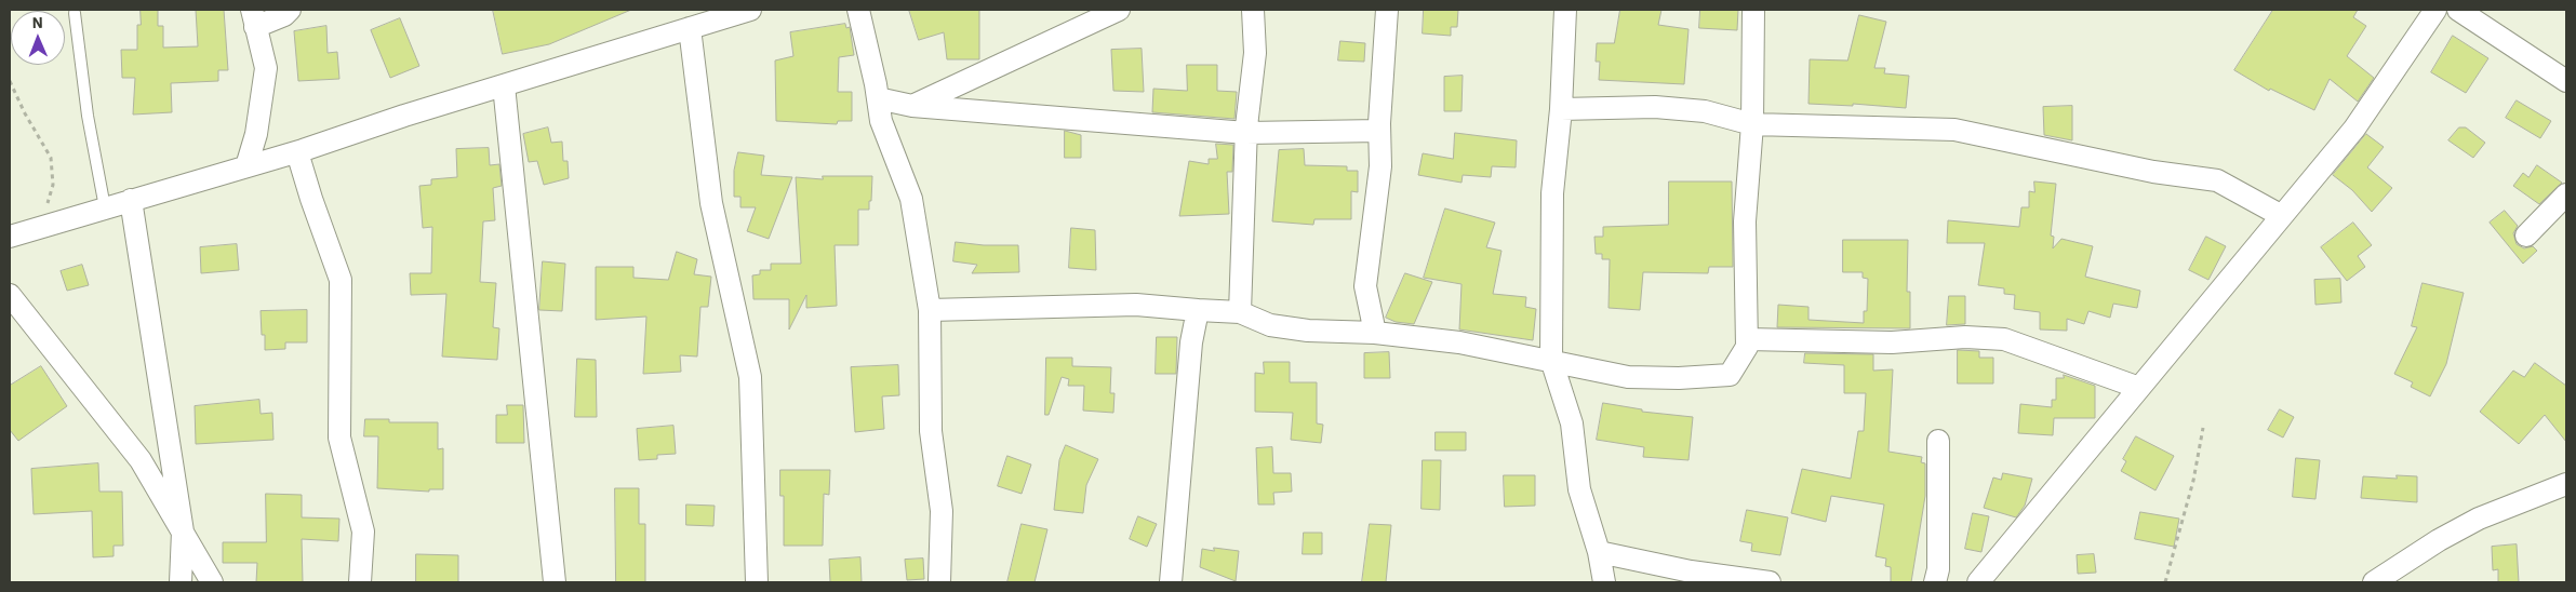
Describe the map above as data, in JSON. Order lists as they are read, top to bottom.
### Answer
{
  "north": "top"
}
